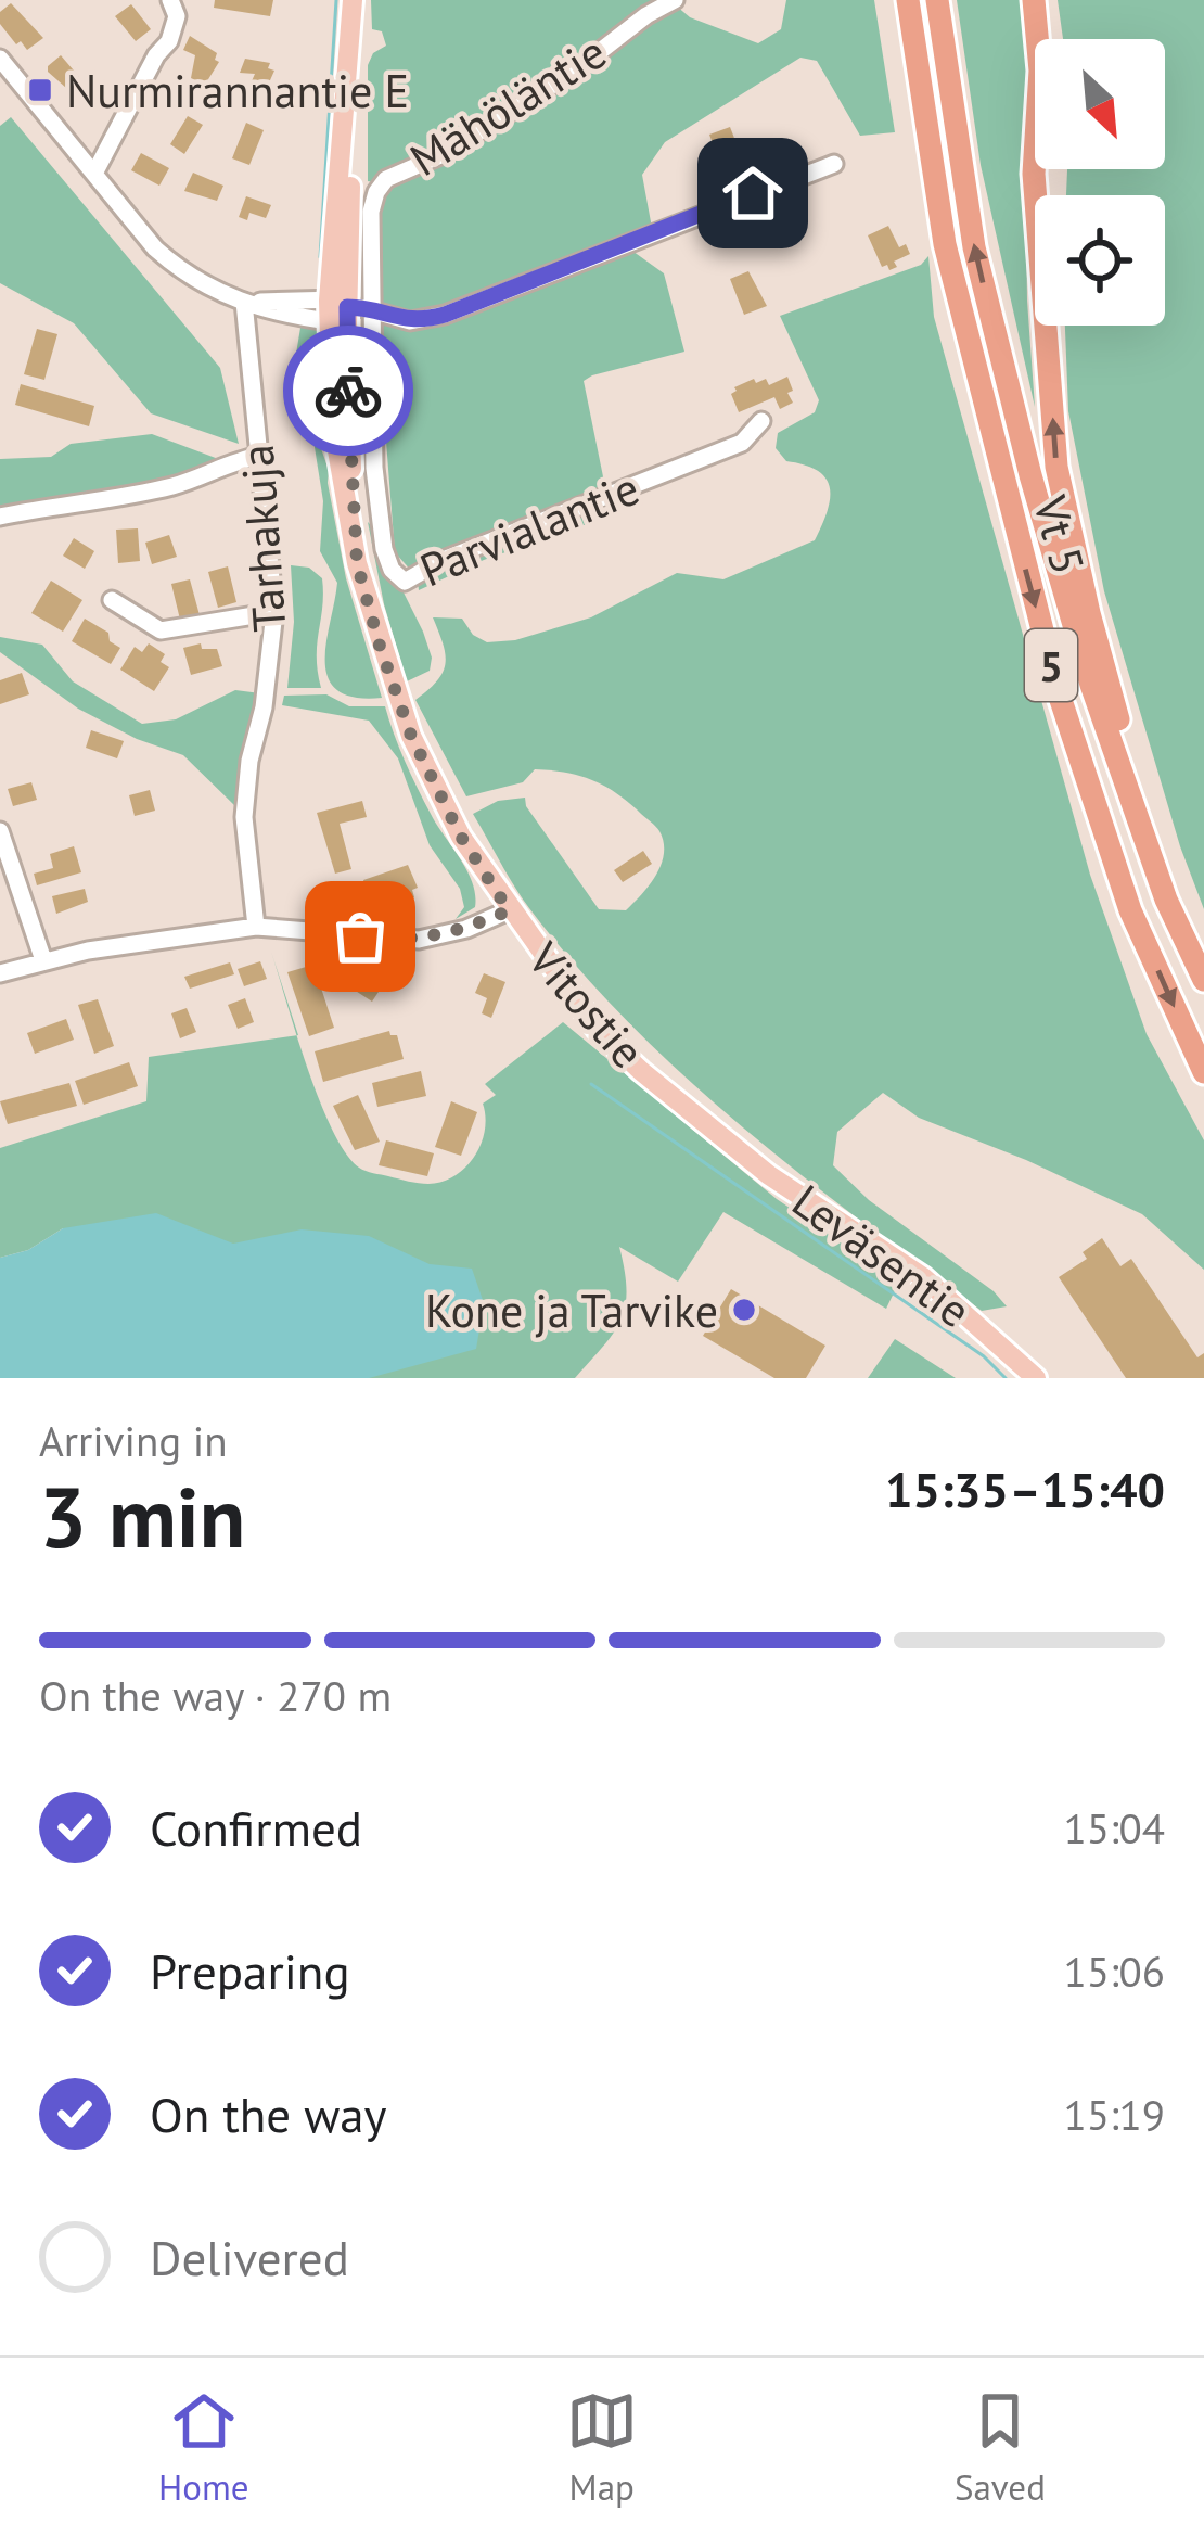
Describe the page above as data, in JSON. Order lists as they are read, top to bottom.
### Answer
{
  "streets": {
    "highway": ["Vt 5", "5"],
    "main road": ["Vitostie", "Leväsentie"],
    "street": ["Mähöläntie", "Parvialantie", "Tarhakuja"]
  },
  "crossings": [
    ["Mähöläntie", "Parvialantie"],
    ["Mähöläntie", "Vitostie"],
    ["Parvialantie", "Vitostie"],
    ["Vitostie", "Leväsentie"]
  ],
  "places": {
    "transit": ["Nurmirannantie E"],
    "other": ["Kone ja Tarvike"]
  },
  "north": "bottom right",
  "page": {
    "heading": ["3 min", "Arriving in", "15:35–15:40"],
    "bar": "On the way · 270 m",
    "list": [
      ["Confirmed", "15:04"],
      ["Preparing", "15:06"],
      ["On the way", "15:19"],
      "Delivered"
    ],
    "tabs": ["Home", "Map", "Saved"]
  }
}
